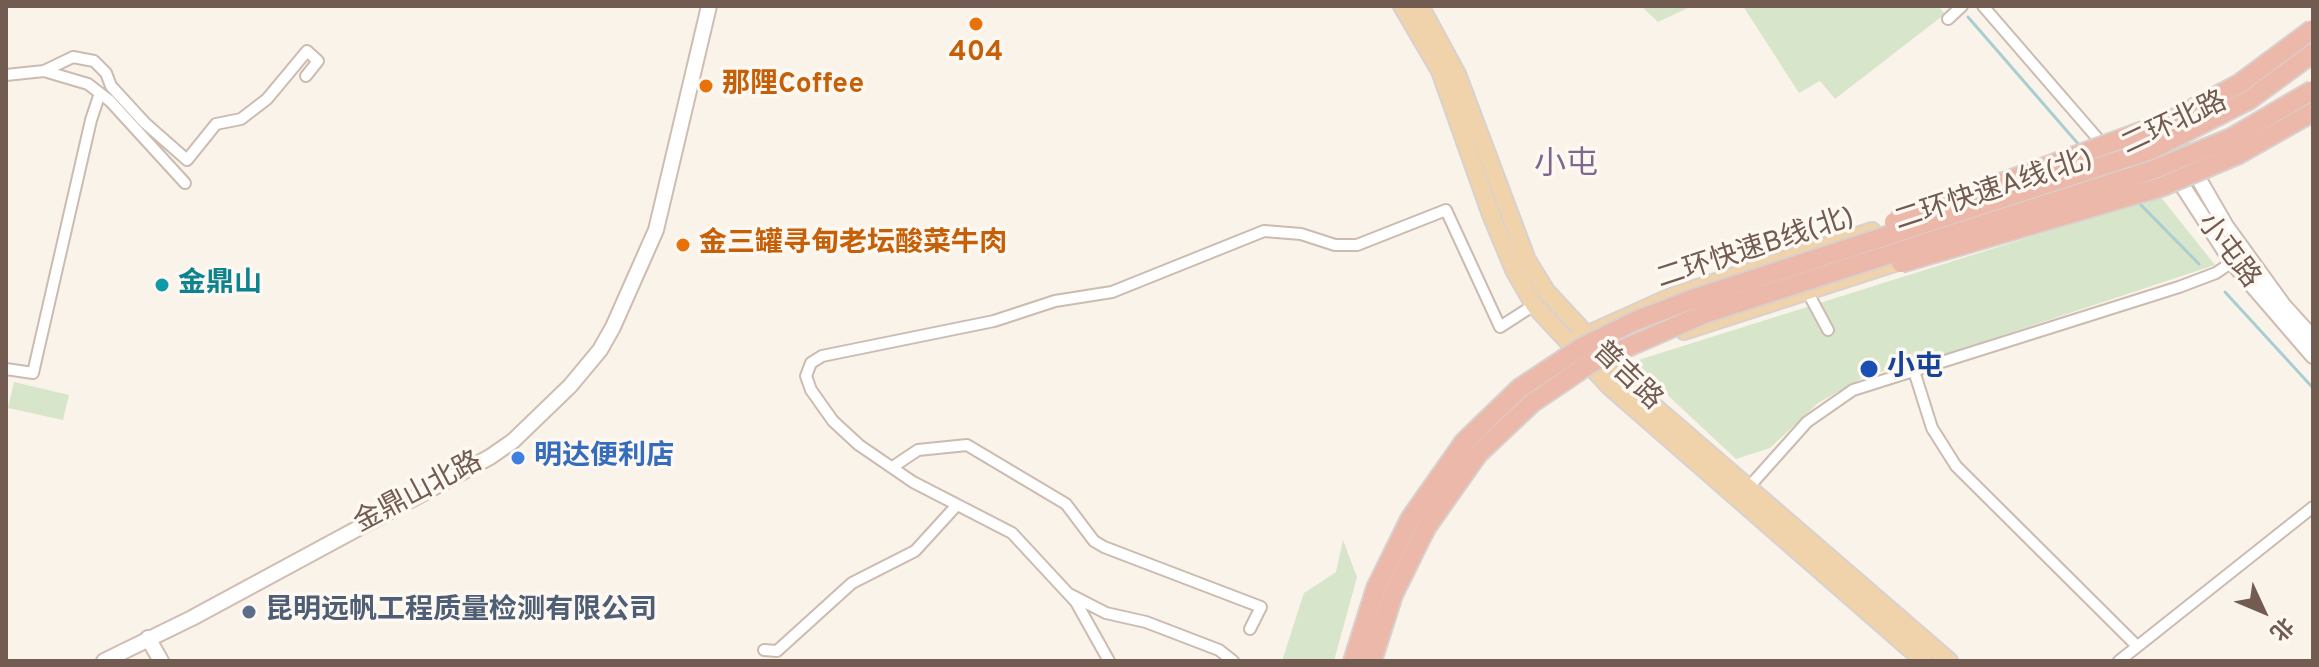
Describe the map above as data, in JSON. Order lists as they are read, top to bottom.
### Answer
{
  "streets": {
    "highway": ["二环快速A线(北)", "二环快速B线(北)"],
    "main road": ["二环北路", "普吉路"],
    "street": ["小屯路", "金鼎山北路"]
  },
  "crossings": [
    ["二环北路", "二环快速A线(北)"],
    ["二环北路", "小屯路"],
    ["二环北路", "普吉路"],
    ["二环快速A线(北)", "二环快速B线(北)"]
  ],
  "districts": ["小屯"],
  "places": [
    "404",
    "那䧉Coffee",
    "金三罐寻甸老坛酸菜牛肉",
    "金鼎山",
    "小屯",
    "明达便利店",
    "昆明远帆工程质量检测有限公司"
  ],
  "north": "bottom right"
}
